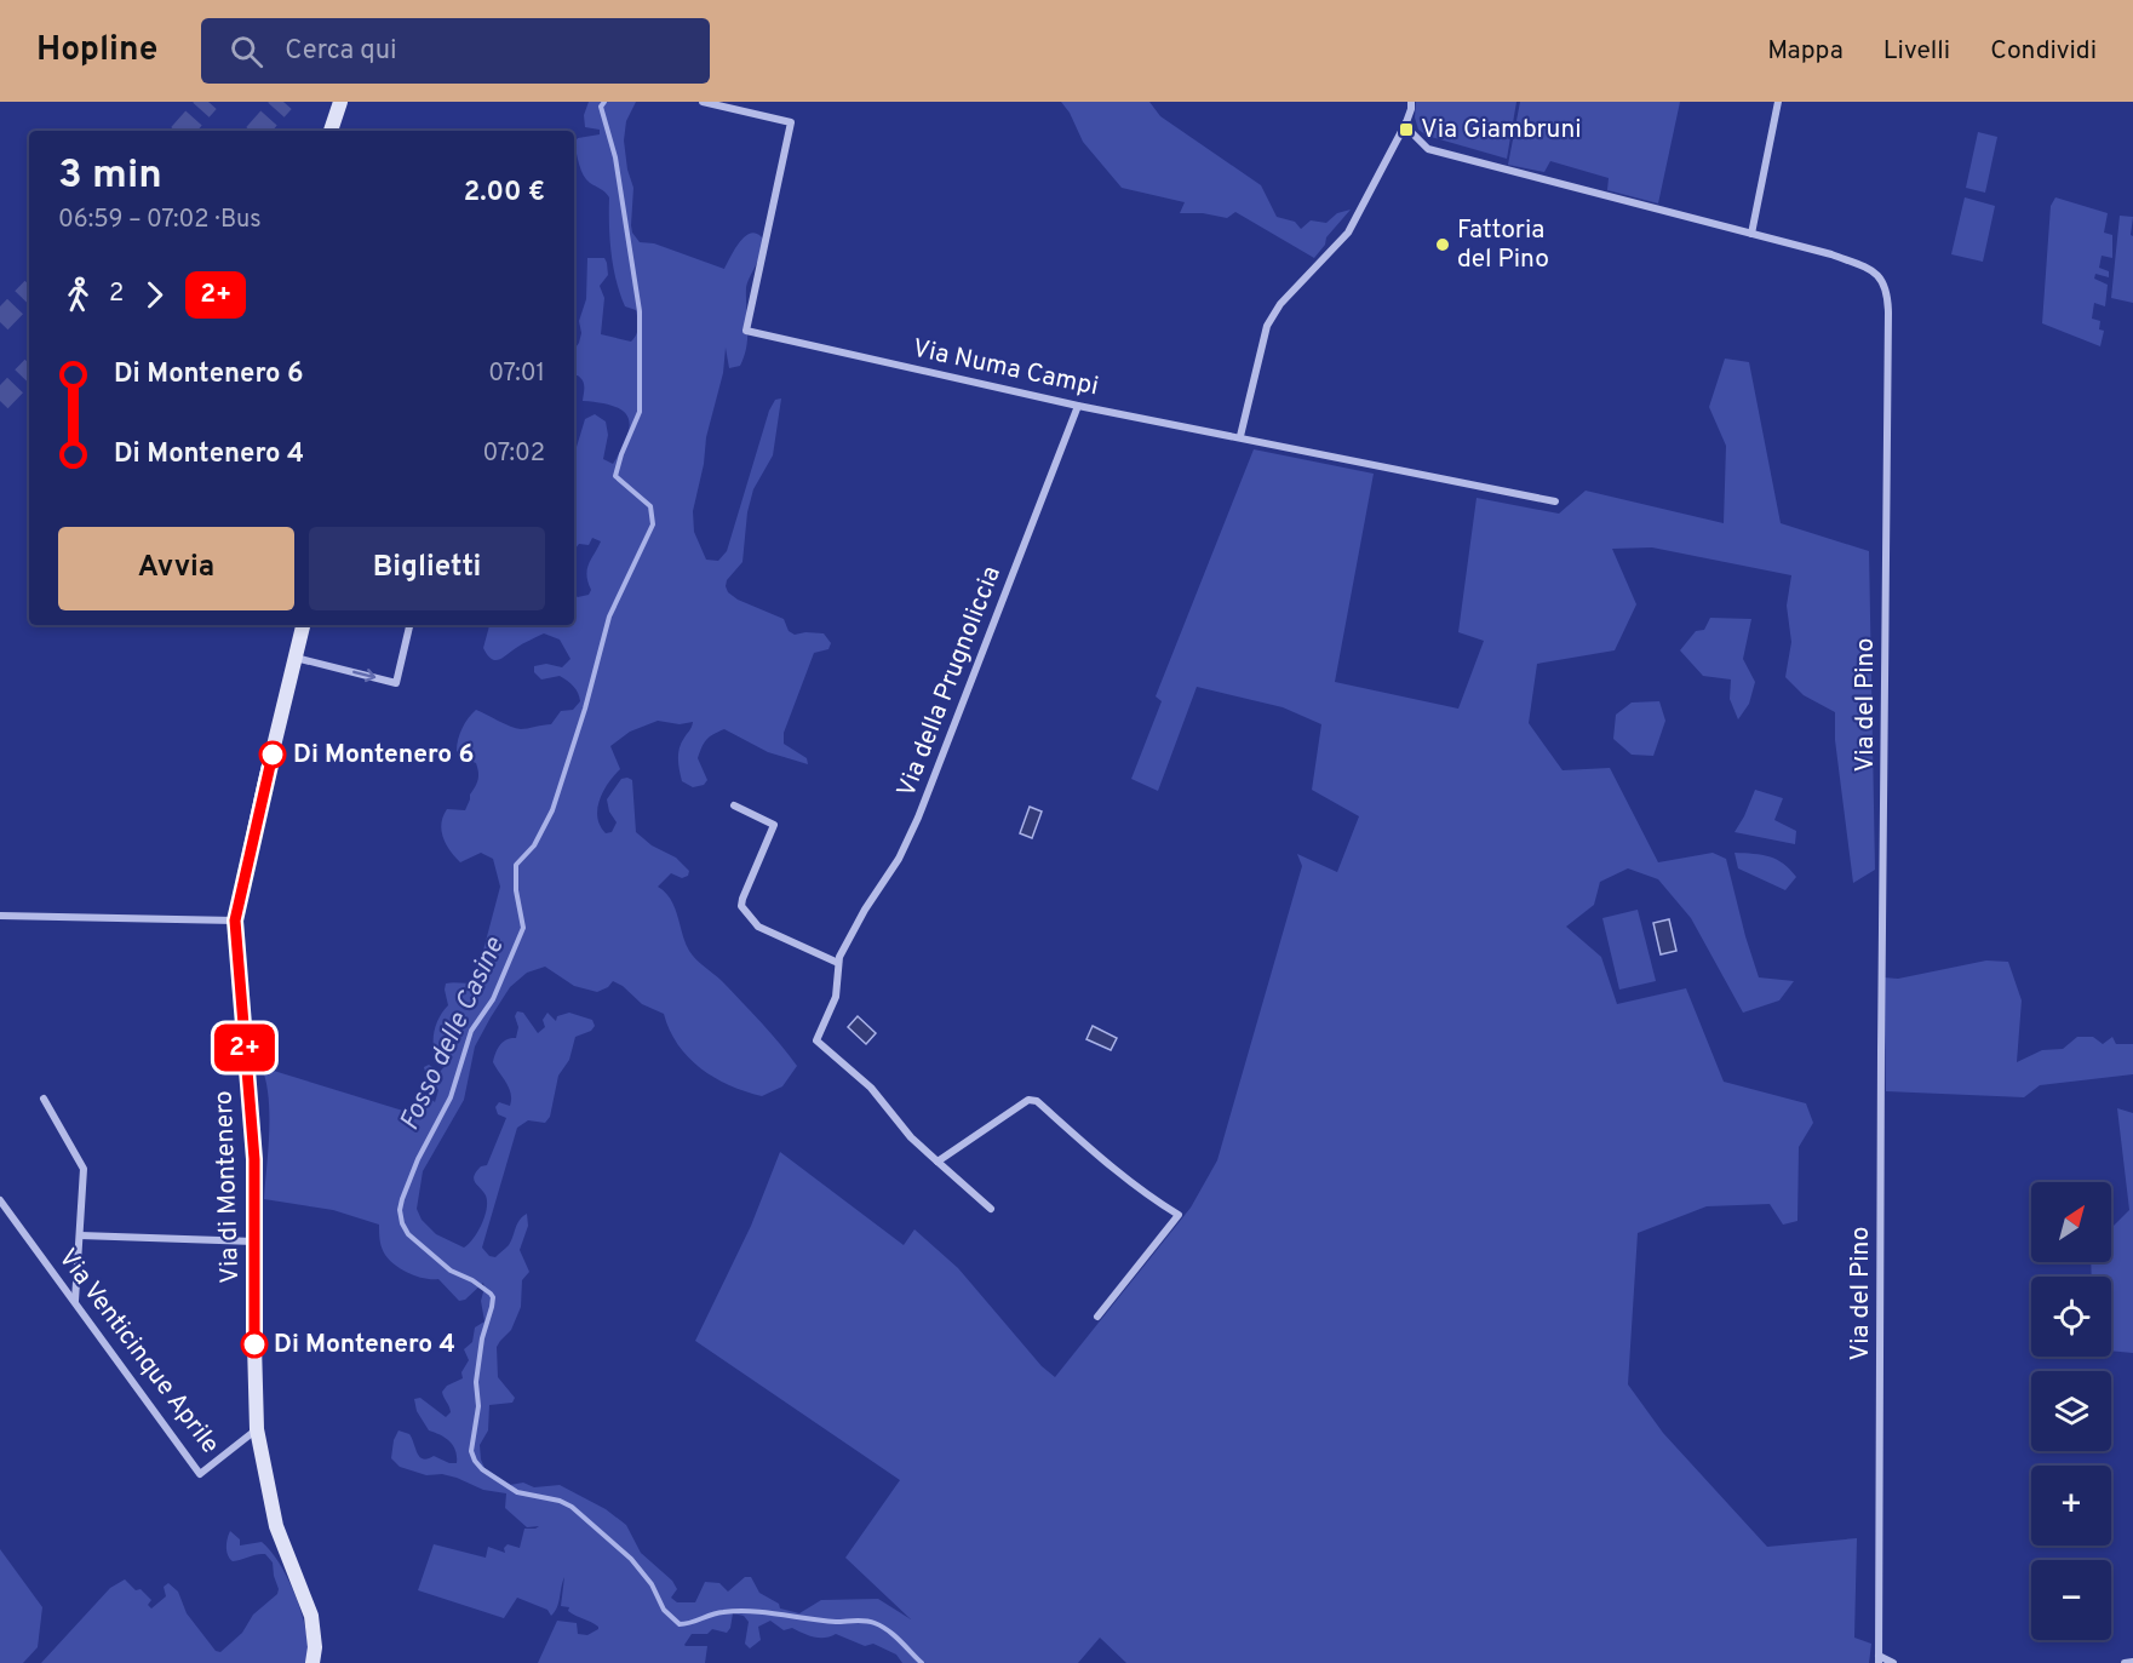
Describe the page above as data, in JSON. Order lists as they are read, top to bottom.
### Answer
{
  "streets": {
    "street": [
      "Via Numa Campi",
      "Via della Prugnoliccia",
      "Via del Pino",
      "Via di Montenero",
      "Via Venticinque Aprile"
    ]
  },
  "crossings": [
    ["Via Numa Campi", "Via della Prugnoliccia"],
    ["Via di Montenero", "Via Venticinque Aprile"]
  ],
  "water": ["Fosso delle Casine"],
  "places": {
    "transit": ["Via Giambruni"],
    "other": ["Fattoria del Pino", "Di Montenero 6", "Di Montenero 4"]
  },
  "lines": ["bus line 2+"],
  "north": "top right",
  "page": {
    "header": "Hopline",
    "search": "Cerca qui",
    "nav": ["Mappa", "Livelli", "Condividi"],
    "on_map": "2+",
    "heading": ["3 min", "06:59 – 07:02 · Bus", "2.00 €"],
    "legs": ["2", "2+"],
    "list": [
      {
        "name": "Di Montenero 6",
        "value": "07:01"
      },
      {
        "name": "Di Montenero 4",
        "value": "07:02"
      }
    ],
    "buttons": ["Avvia", "Biglietti"],
    "map_buttons": ["+", "−"]
  }
}
